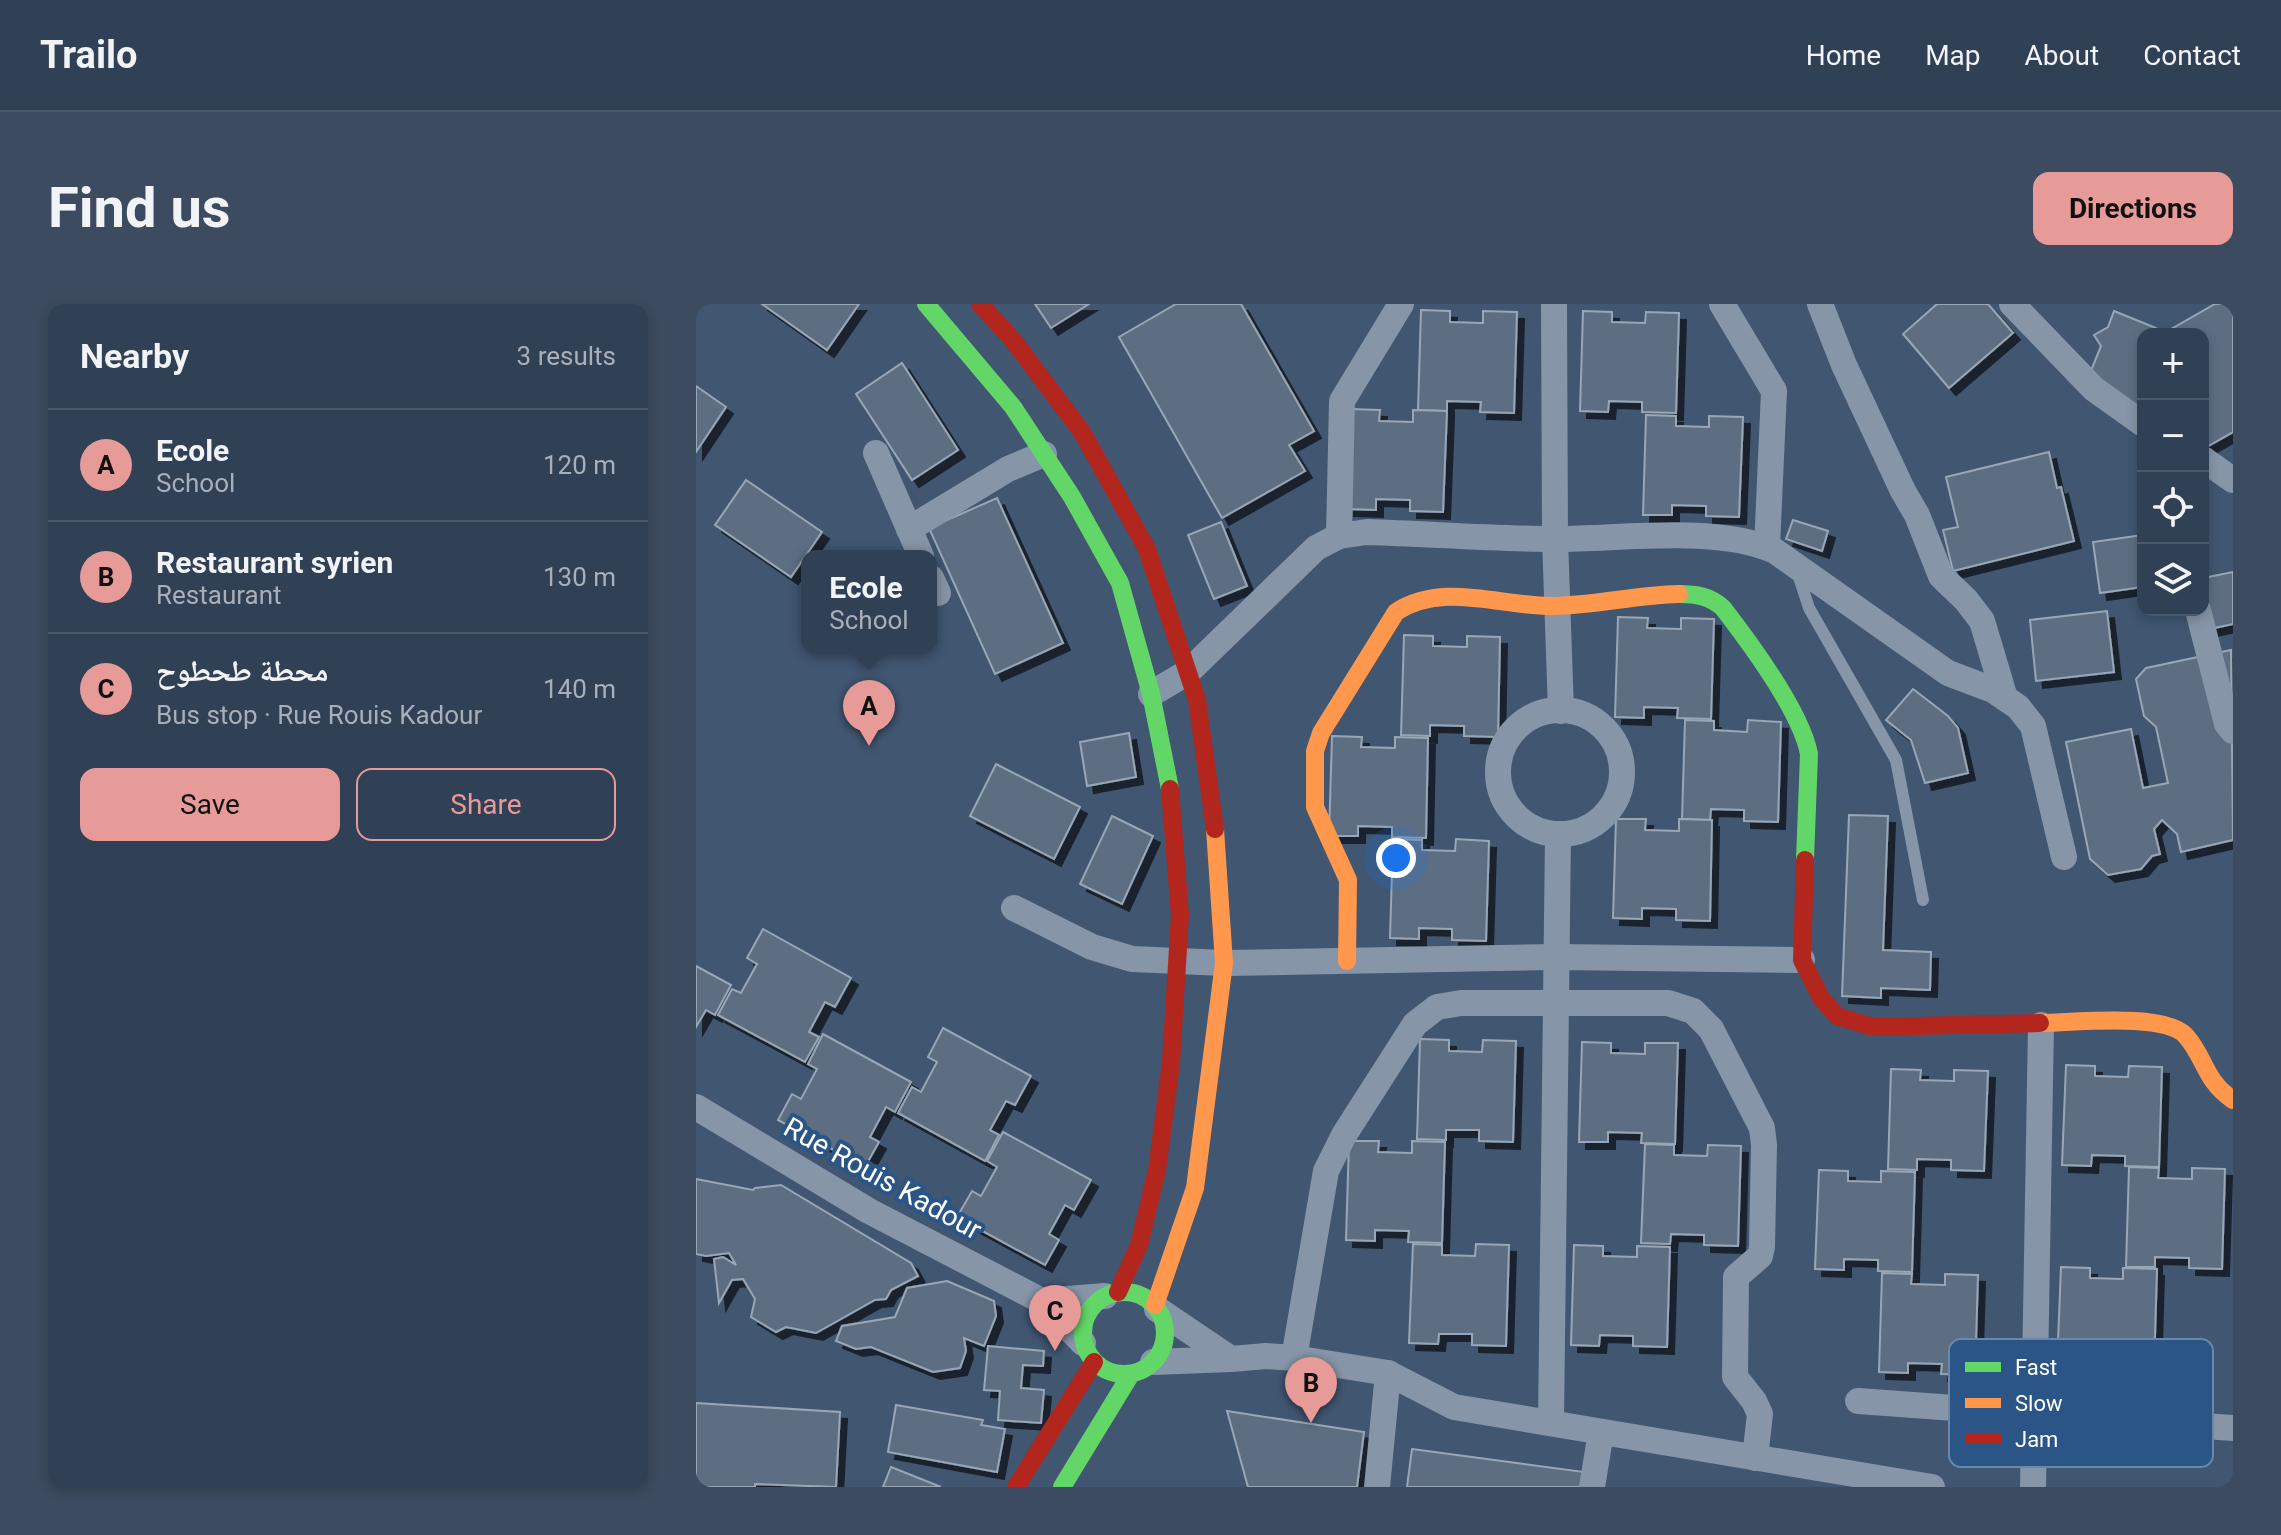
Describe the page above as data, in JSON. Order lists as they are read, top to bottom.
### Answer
{
  "streets": {
    "street": ["Rue Rouis Kadour"]
  },
  "legend": ["Fast", "Slow", "Jam"],
  "page": {
    "header": "Trailo",
    "nav": [
      "Home",
      "Map",
      "About",
      "Contact"
    ],
    "buttons": [
      "Directions",
      ["Save", "Share"]
    ],
    "title": "Find us",
    "heading": ["Nearby", "3 results"],
    "map_buttons": ["+", "−"],
    "list": [
      {
        "mark": "A",
        "name": "Ecole",
        "note": "School",
        "value": "120 m"
      },
      {
        "mark": "B",
        "name": "Restaurant syrien",
        "note": "Restaurant",
        "value": "130 m"
      },
      {
        "mark": "C",
        "name": "محطة طحطوح",
        "note": "Bus stop · Rue Rouis Kadour",
        "value": "140 m"
      }
    ],
    "popup": ["Ecole", "School"],
    "pins": ["A", "C", "B"]
  }
}
